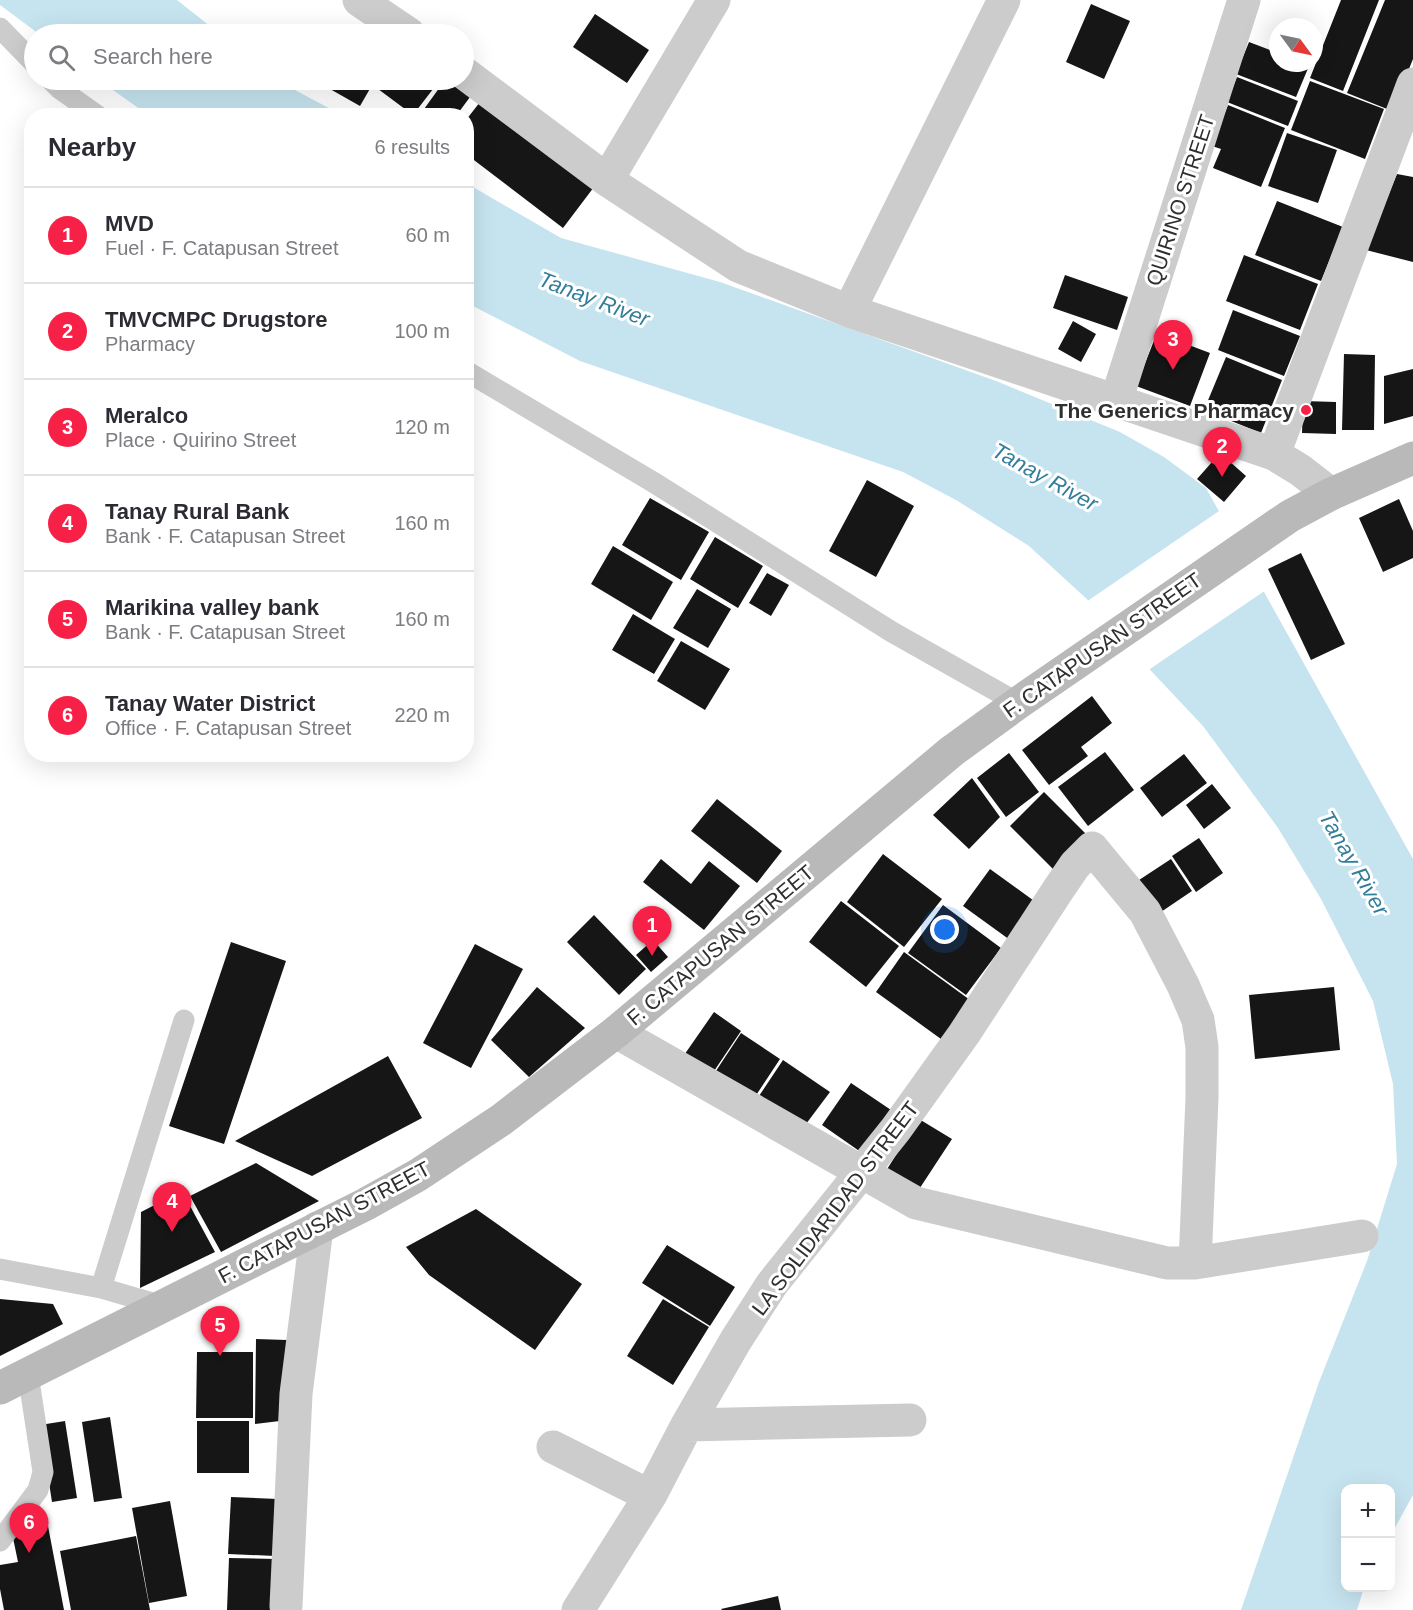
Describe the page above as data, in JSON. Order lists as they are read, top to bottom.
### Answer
{
  "streets": {
    "main road": ["F. CATAPUSAN STREET"],
    "street": ["QUIRINO STREET", "LA SOLIDARIDAD STREET"]
  },
  "water": ["Tanay River"],
  "places": ["The Generics Pharmacy"],
  "north": "bottom right",
  "page": {
    "search": "Search here",
    "heading": ["Nearby", "6 results"],
    "list": [
      {
        "mark": "1",
        "name": "MVD",
        "note": "Fuel · F. Catapusan Street",
        "value": "60 m"
      },
      {
        "mark": "2",
        "name": "TMVCMPC Drugstore",
        "note": "Pharmacy",
        "value": "100 m"
      },
      {
        "mark": "3",
        "name": "Meralco",
        "note": "Place · Quirino Street",
        "value": "120 m"
      },
      {
        "mark": "4",
        "name": "Tanay Rural Bank",
        "note": "Bank · F. Catapusan Street",
        "value": "160 m"
      },
      {
        "mark": "5",
        "name": "Marikina valley bank",
        "note": "Bank · F. Catapusan Street",
        "value": "160 m"
      },
      {
        "mark": "6",
        "name": "Tanay Water District",
        "note": "Office · F. Catapusan Street",
        "value": "220 m"
      }
    ],
    "pins": [
      "3",
      "2",
      "1",
      "4",
      "5",
      "6"
    ],
    "map_buttons": ["+", "−"]
  }
}
